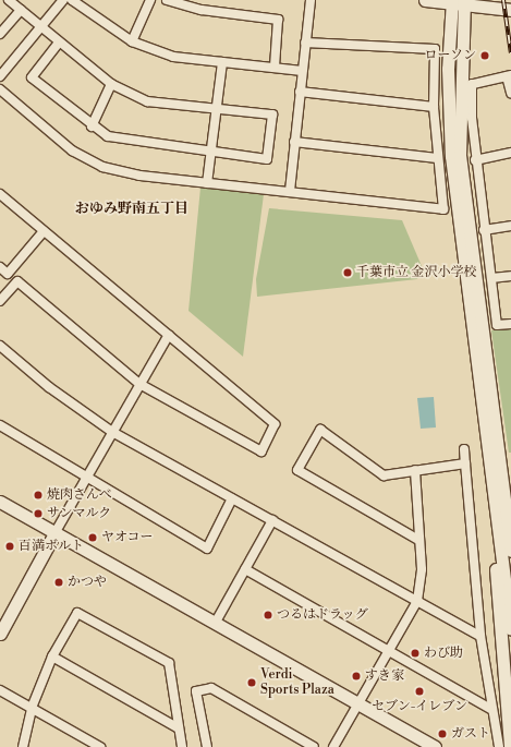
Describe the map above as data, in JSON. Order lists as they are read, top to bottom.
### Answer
{
  "districts": ["おゆみ野南五丁目"],
  "places": [
    "ローソン",
    "千葉市立 金沢小学校",
    "焼肉さんべ",
    "サンマルク",
    "ヤオコー",
    "百満ボルト",
    "かつや",
    "つるはドラッグ",
    "わび助",
    "すき家",
    "Verdi Sports Plaza",
    "セブン-イレブン",
    "ガスト"
  ]
}
